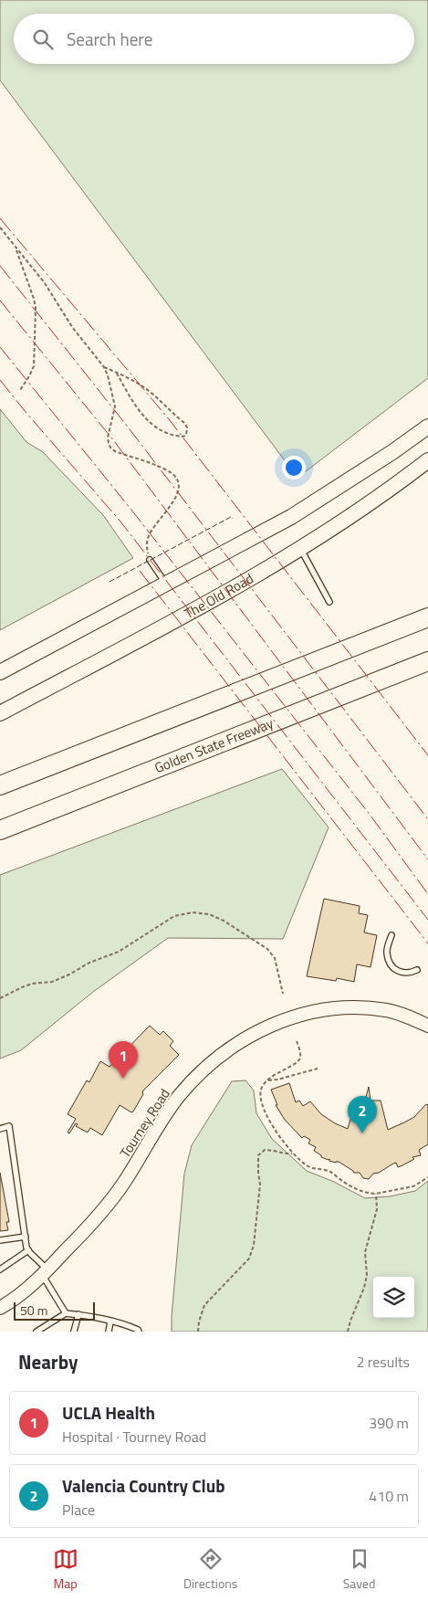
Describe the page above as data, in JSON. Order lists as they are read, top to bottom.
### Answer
{
  "streets": {
    "highway": ["Golden State Freeway"],
    "main road": ["The Old Road"],
    "street": ["Tourney Road"]
  },
  "scale_bar": "50 m",
  "page": {
    "search": "Search here",
    "pins": ["1", "2"],
    "scale": "50 m",
    "heading": ["Nearby", "2 results"],
    "list": [
      {
        "mark": "1",
        "name": "UCLA Health",
        "note": "Hospital · Tourney Road",
        "value": "390 m"
      },
      {
        "mark": "2",
        "name": "Valencia Country Club",
        "note": "Place",
        "value": "410 m"
      }
    ],
    "nav": ["Map", "Directions", "Saved"]
  }
}
